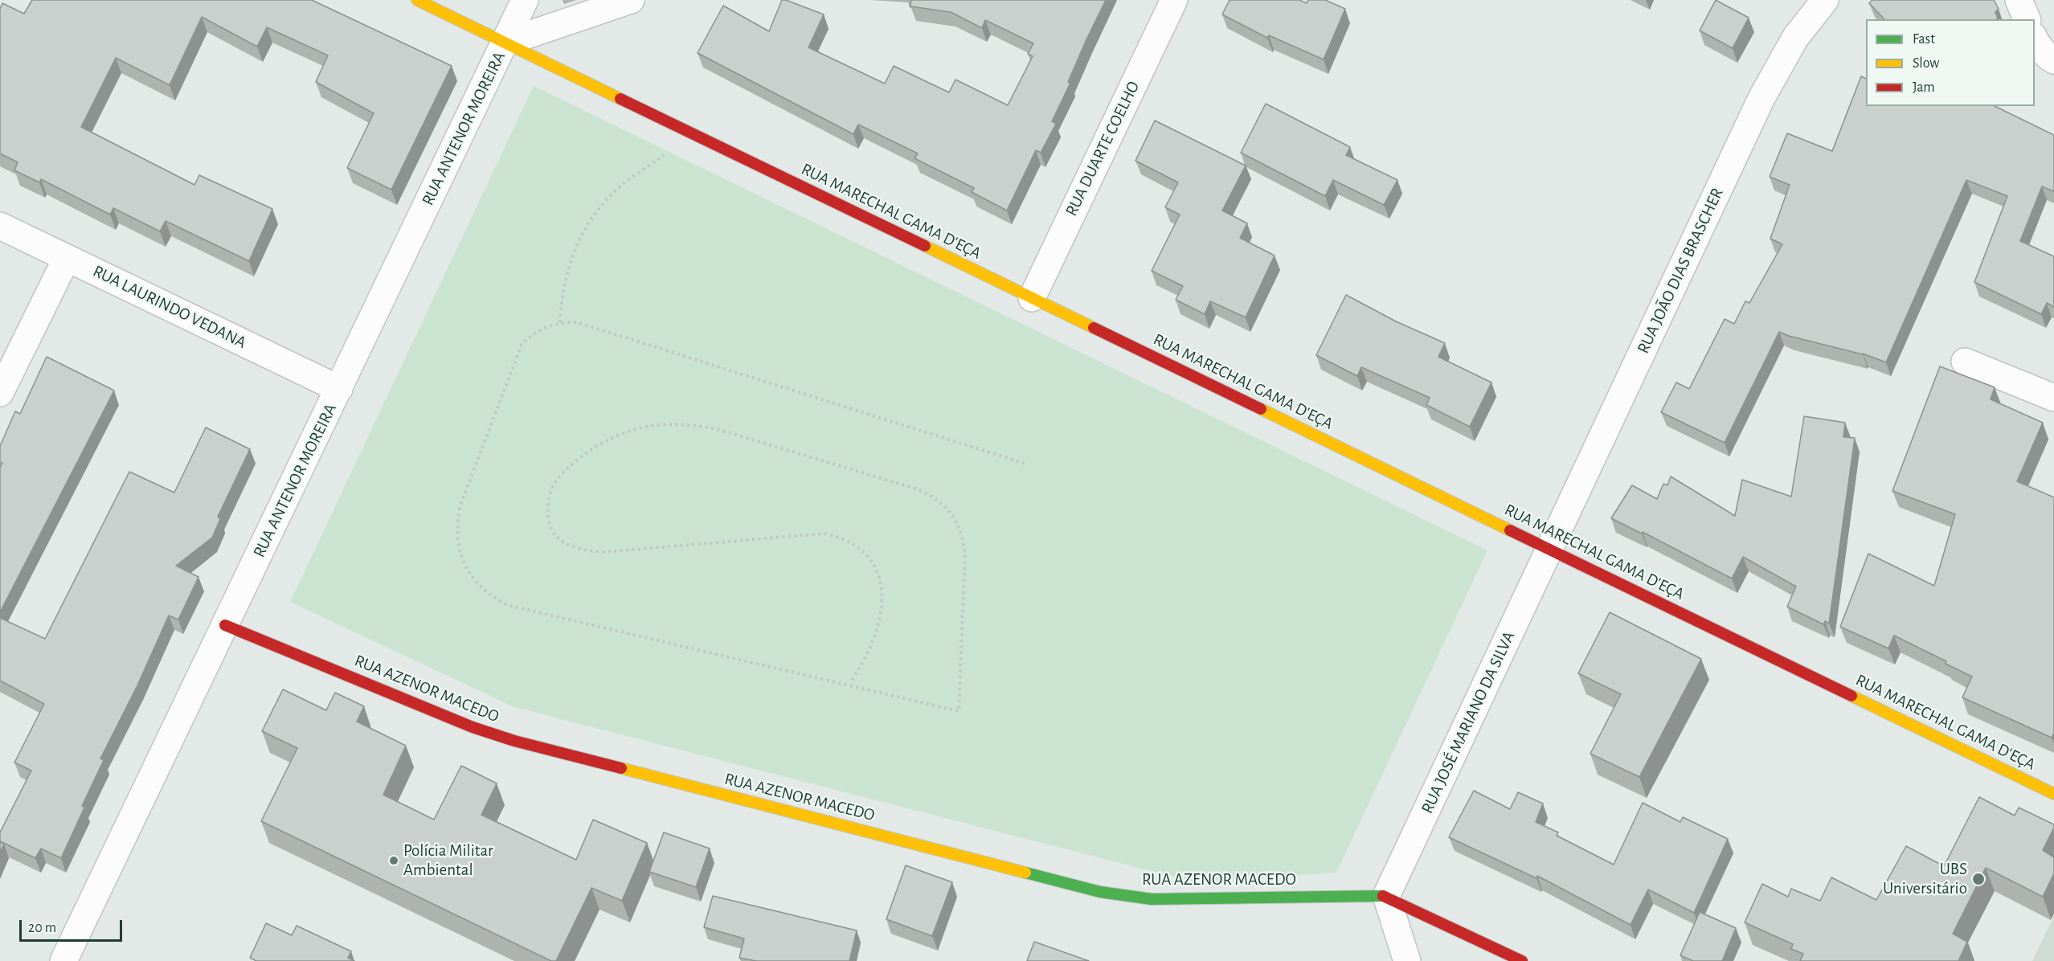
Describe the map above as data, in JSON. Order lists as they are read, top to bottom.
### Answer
{
  "streets": {
    "street": [
      "RUA ANTENOR MOREIRA",
      "RUA DUARTE COELHO",
      "RUA MARECHAL GAMA D'EÇA",
      "RUA JOÃO DIAS BRASCHER",
      "RUA LAURINDO VEDANA",
      "RUA AZENOR MACEDO",
      "RUA JOSÉ MARIANO DA SILVA"
    ]
  },
  "crossings": [
    ["RUA ANTENOR MOREIRA", "RUA MARECHAL GAMA D'EÇA"],
    ["RUA ANTENOR MOREIRA", "RUA LAURINDO VEDANA"],
    ["RUA ANTENOR MOREIRA", "RUA AZENOR MACEDO"],
    ["RUA DUARTE COELHO", "RUA MARECHAL GAMA D'EÇA"],
    ["RUA MARECHAL GAMA D'EÇA", "RUA JOÃO DIAS BRASCHER"],
    ["RUA MARECHAL GAMA D'EÇA", "RUA JOSÉ MARIANO DA SILVA"],
    ["RUA JOÃO DIAS BRASCHER", "RUA JOSÉ MARIANO DA SILVA"],
    ["RUA AZENOR MACEDO", "RUA JOSÉ MARIANO DA SILVA"]
  ],
  "places": ["Polícia Militar Ambiental", "UBS Universitário"],
  "legend": ["Fast", "Slow", "Jam"],
  "scale_bar": "20 m"
}
